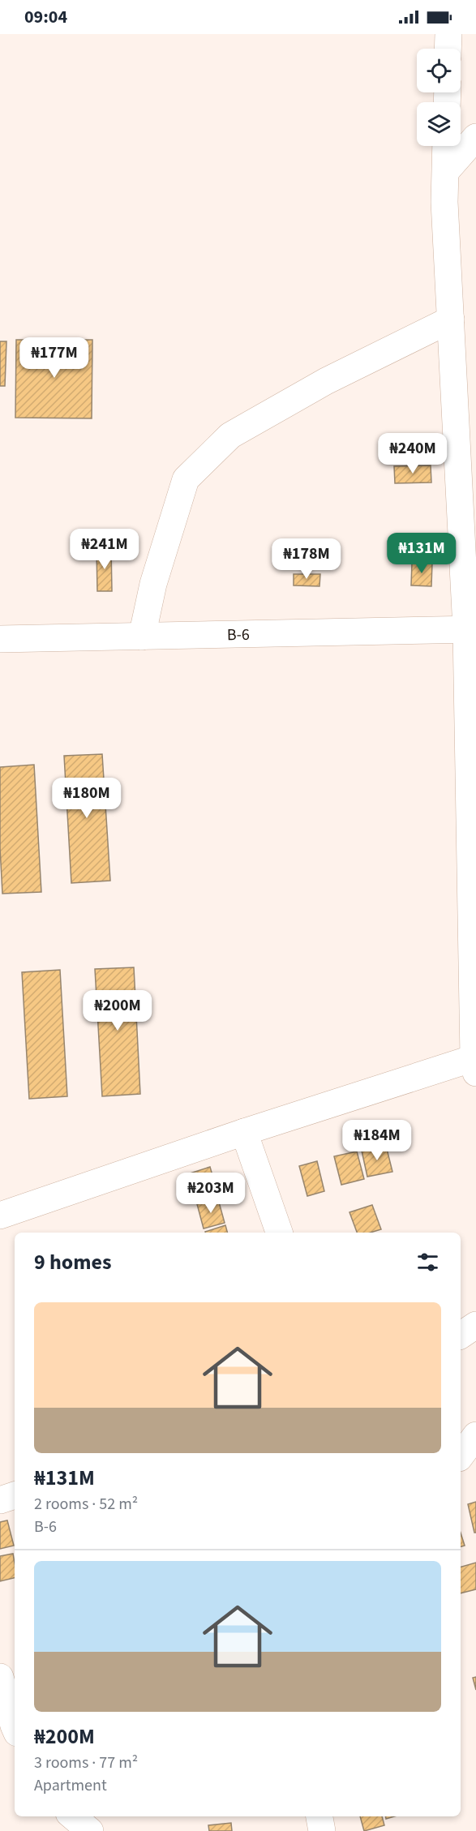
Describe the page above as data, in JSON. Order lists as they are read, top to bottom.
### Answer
{
  "streets": {
    "street": ["B-6"]
  },
  "page": {
    "status": "09:04",
    "price": [
      "₦177M",
      "₦240M",
      "₦241M",
      "₦131M",
      "₦178M",
      "₦180M",
      "₦200M",
      "₦184M",
      "₦203M"
    ],
    "heading": "9 homes",
    "list": [
      {
        "name": "₦131M",
        "note": "2 rooms · 52 m² · B-6"
      },
      {
        "name": "₦200M",
        "note": "3 rooms · 77 m² · Apartment"
      }
    ]
  }
}
